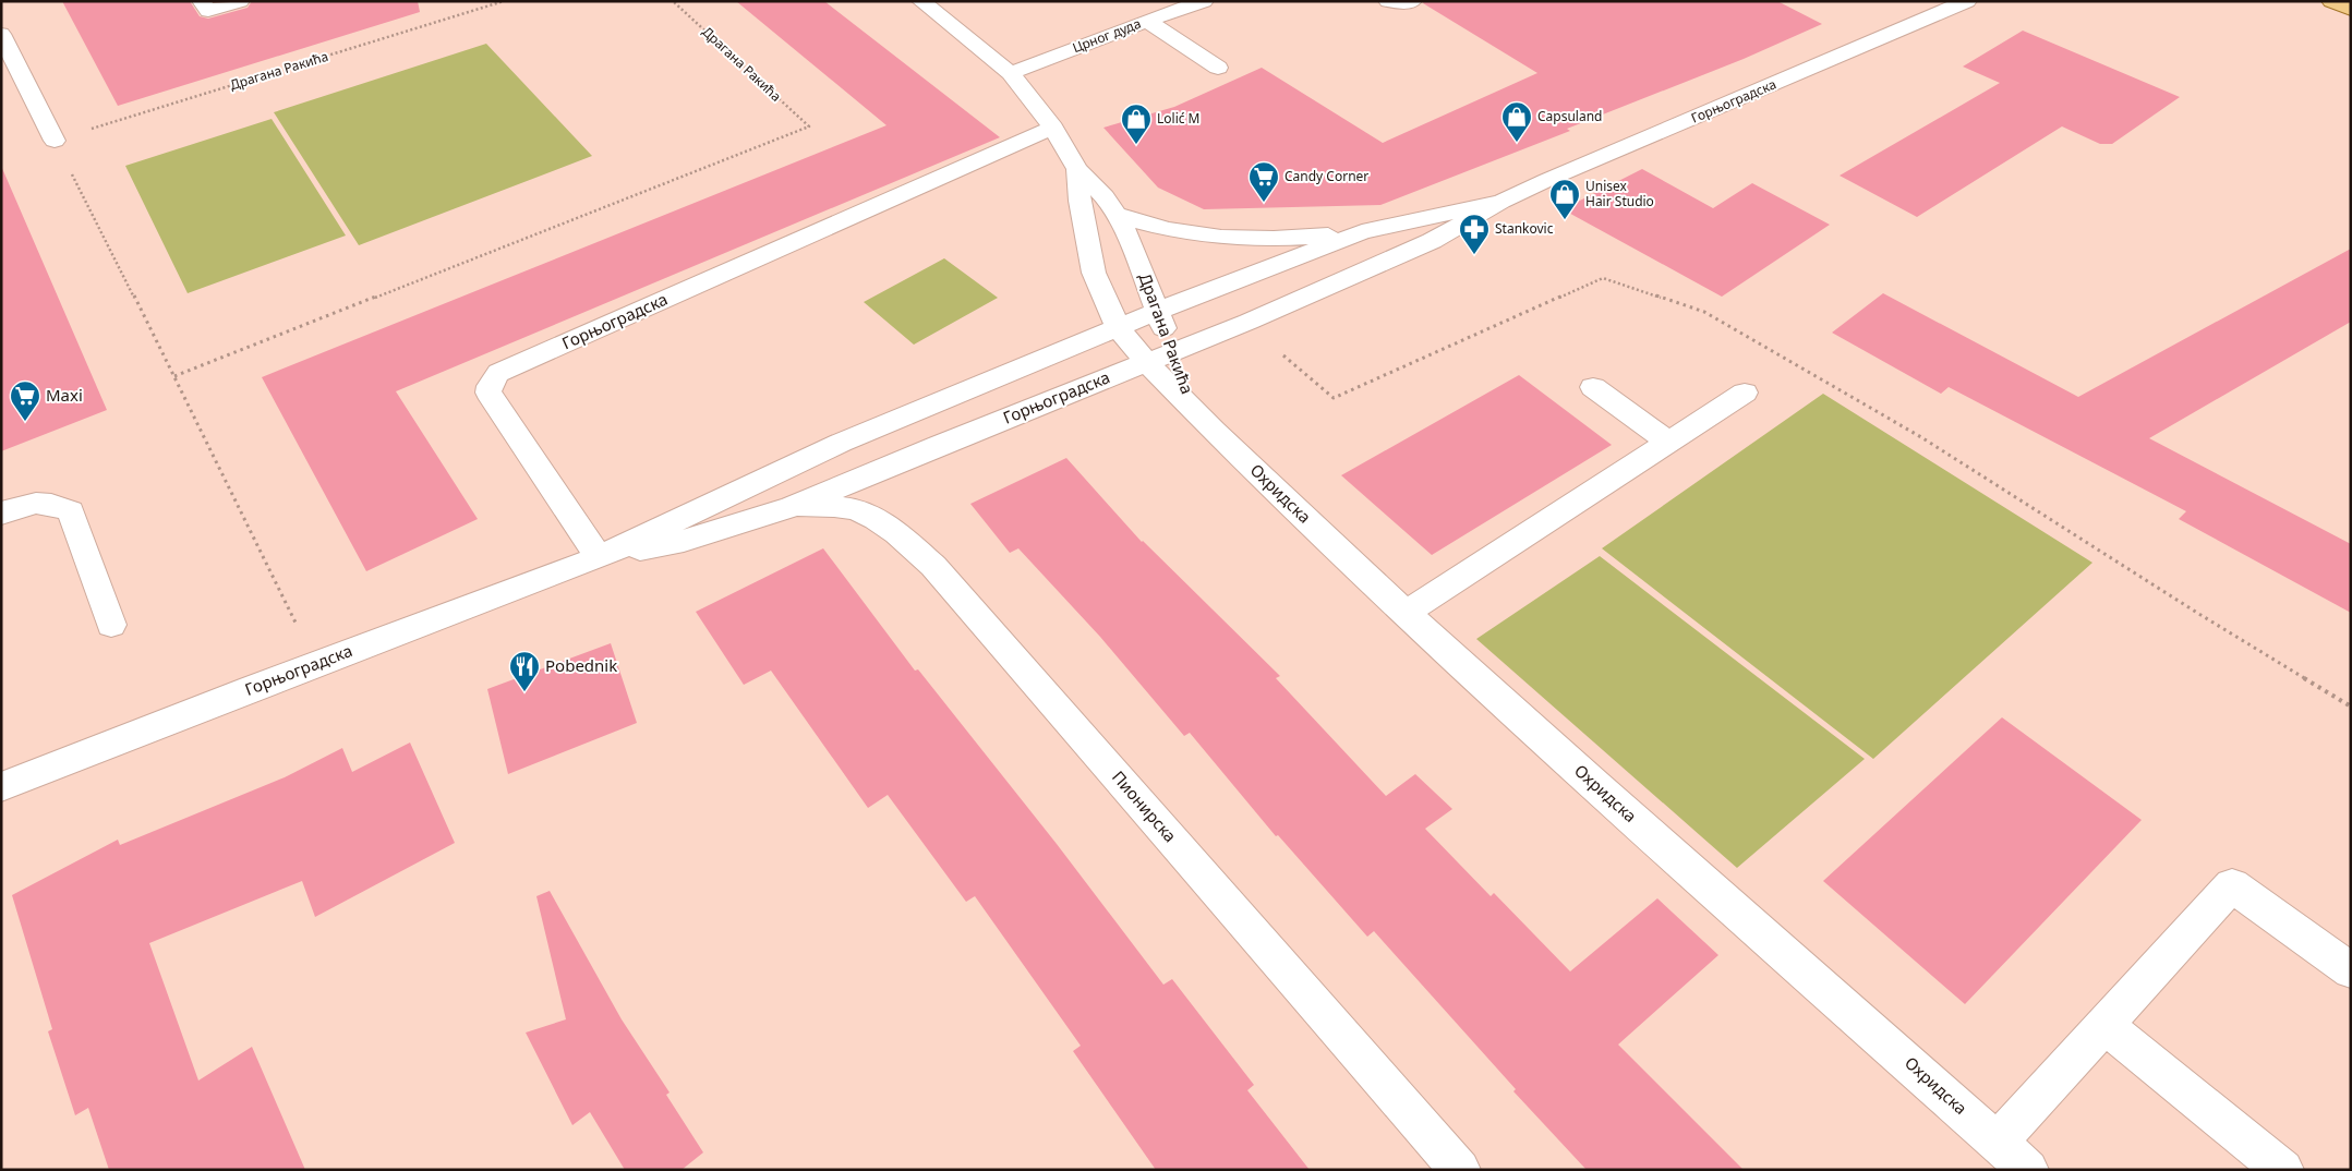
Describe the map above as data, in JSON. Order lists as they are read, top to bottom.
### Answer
{
  "streets": {
    "street": [
      "Црног дуда",
      "Драгана Ракића",
      "Горњоградска",
      "Охридска",
      "Пионирска"
    ]
  },
  "crossings": [
    ["Црног дуда", "Драгана Ракића"],
    ["Драгана Ракића", "Горњоградска"],
    ["Драгана Ракића", "Охридска"],
    ["Горњоградска", "Пионирска"]
  ],
  "places": {
    "shop": ["Capsuland", "Lolić M", "Unisex Hair Studio"],
    "supermarket": ["Candy Corner", "Maxi"],
    "pharmacy": ["Stankovic"],
    "restaurant": ["Pobednik"]
  }
}
